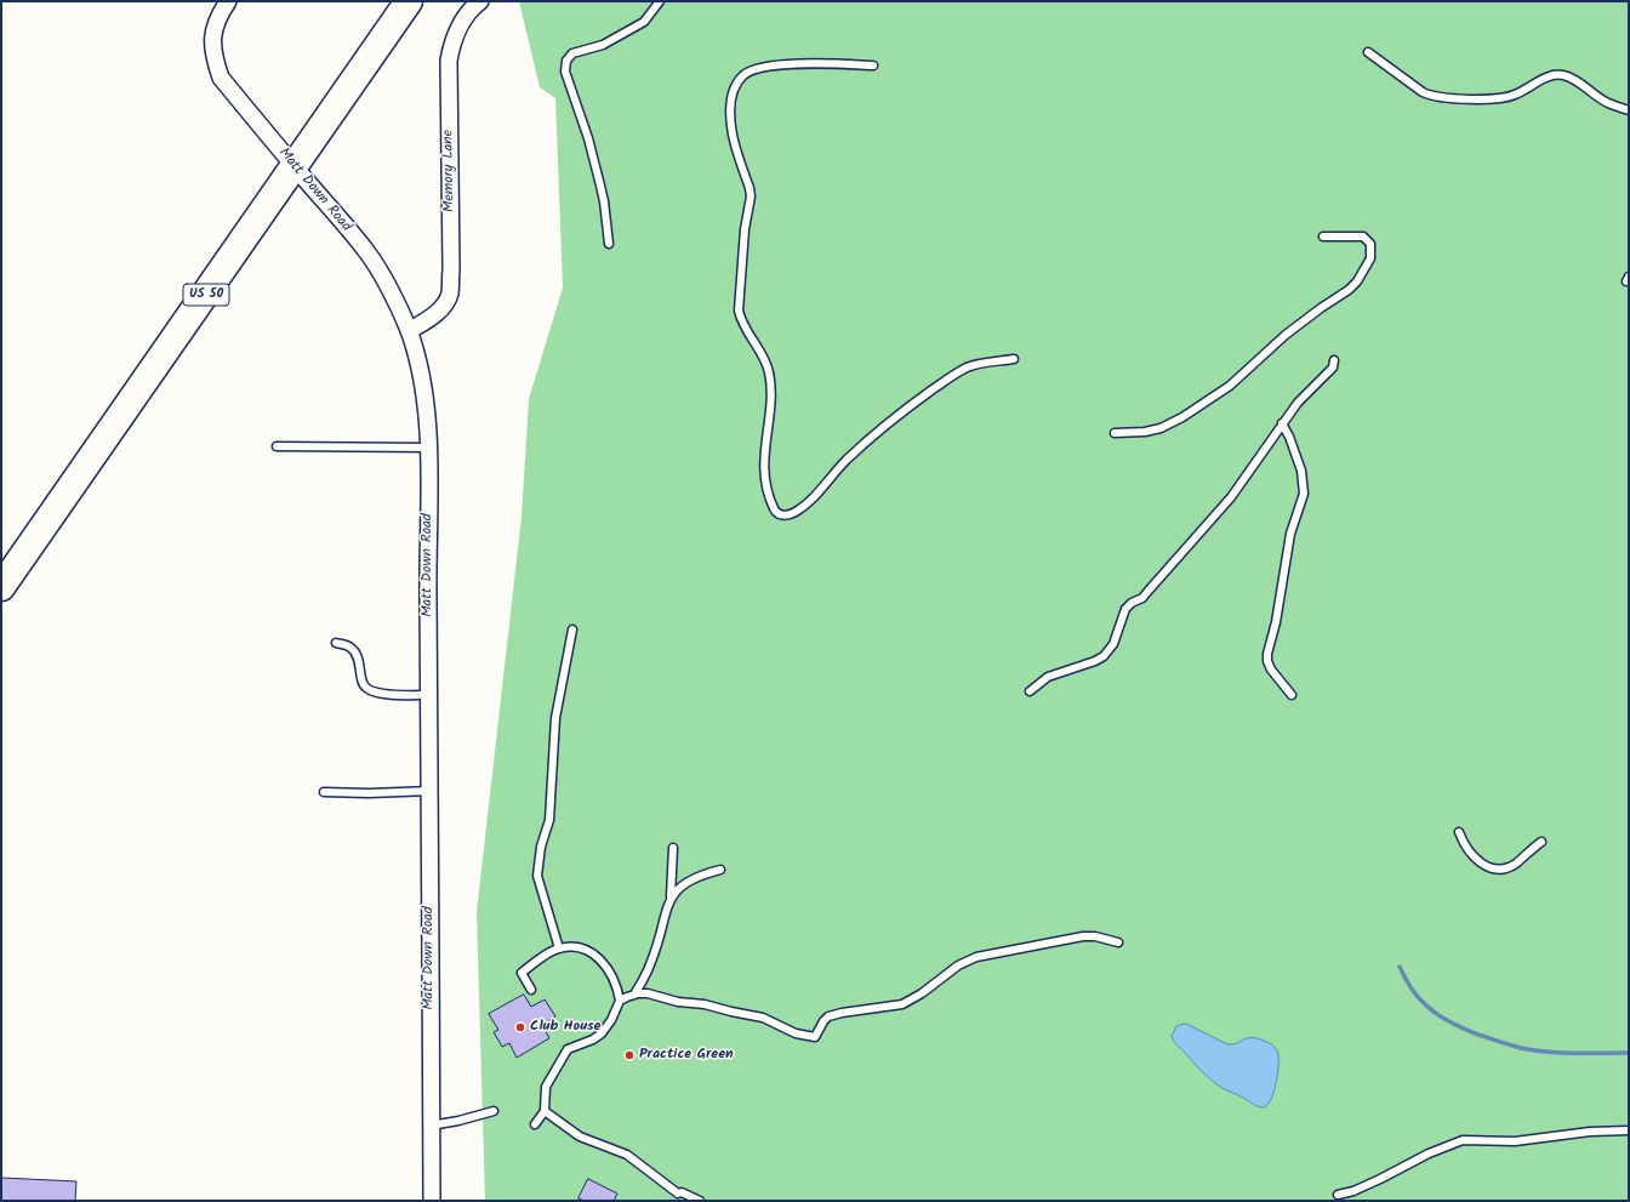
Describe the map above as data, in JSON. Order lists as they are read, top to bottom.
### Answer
{
  "streets": {
    "highway": ["US 50"],
    "street": ["Memory Lane", "Matt Down Road"]
  },
  "crossings": [
    ["Memory Lane", "Matt Down Road"],
    ["Matt Down Road", "US 50"]
  ],
  "places": ["Club House", "Practice Green"]
}
